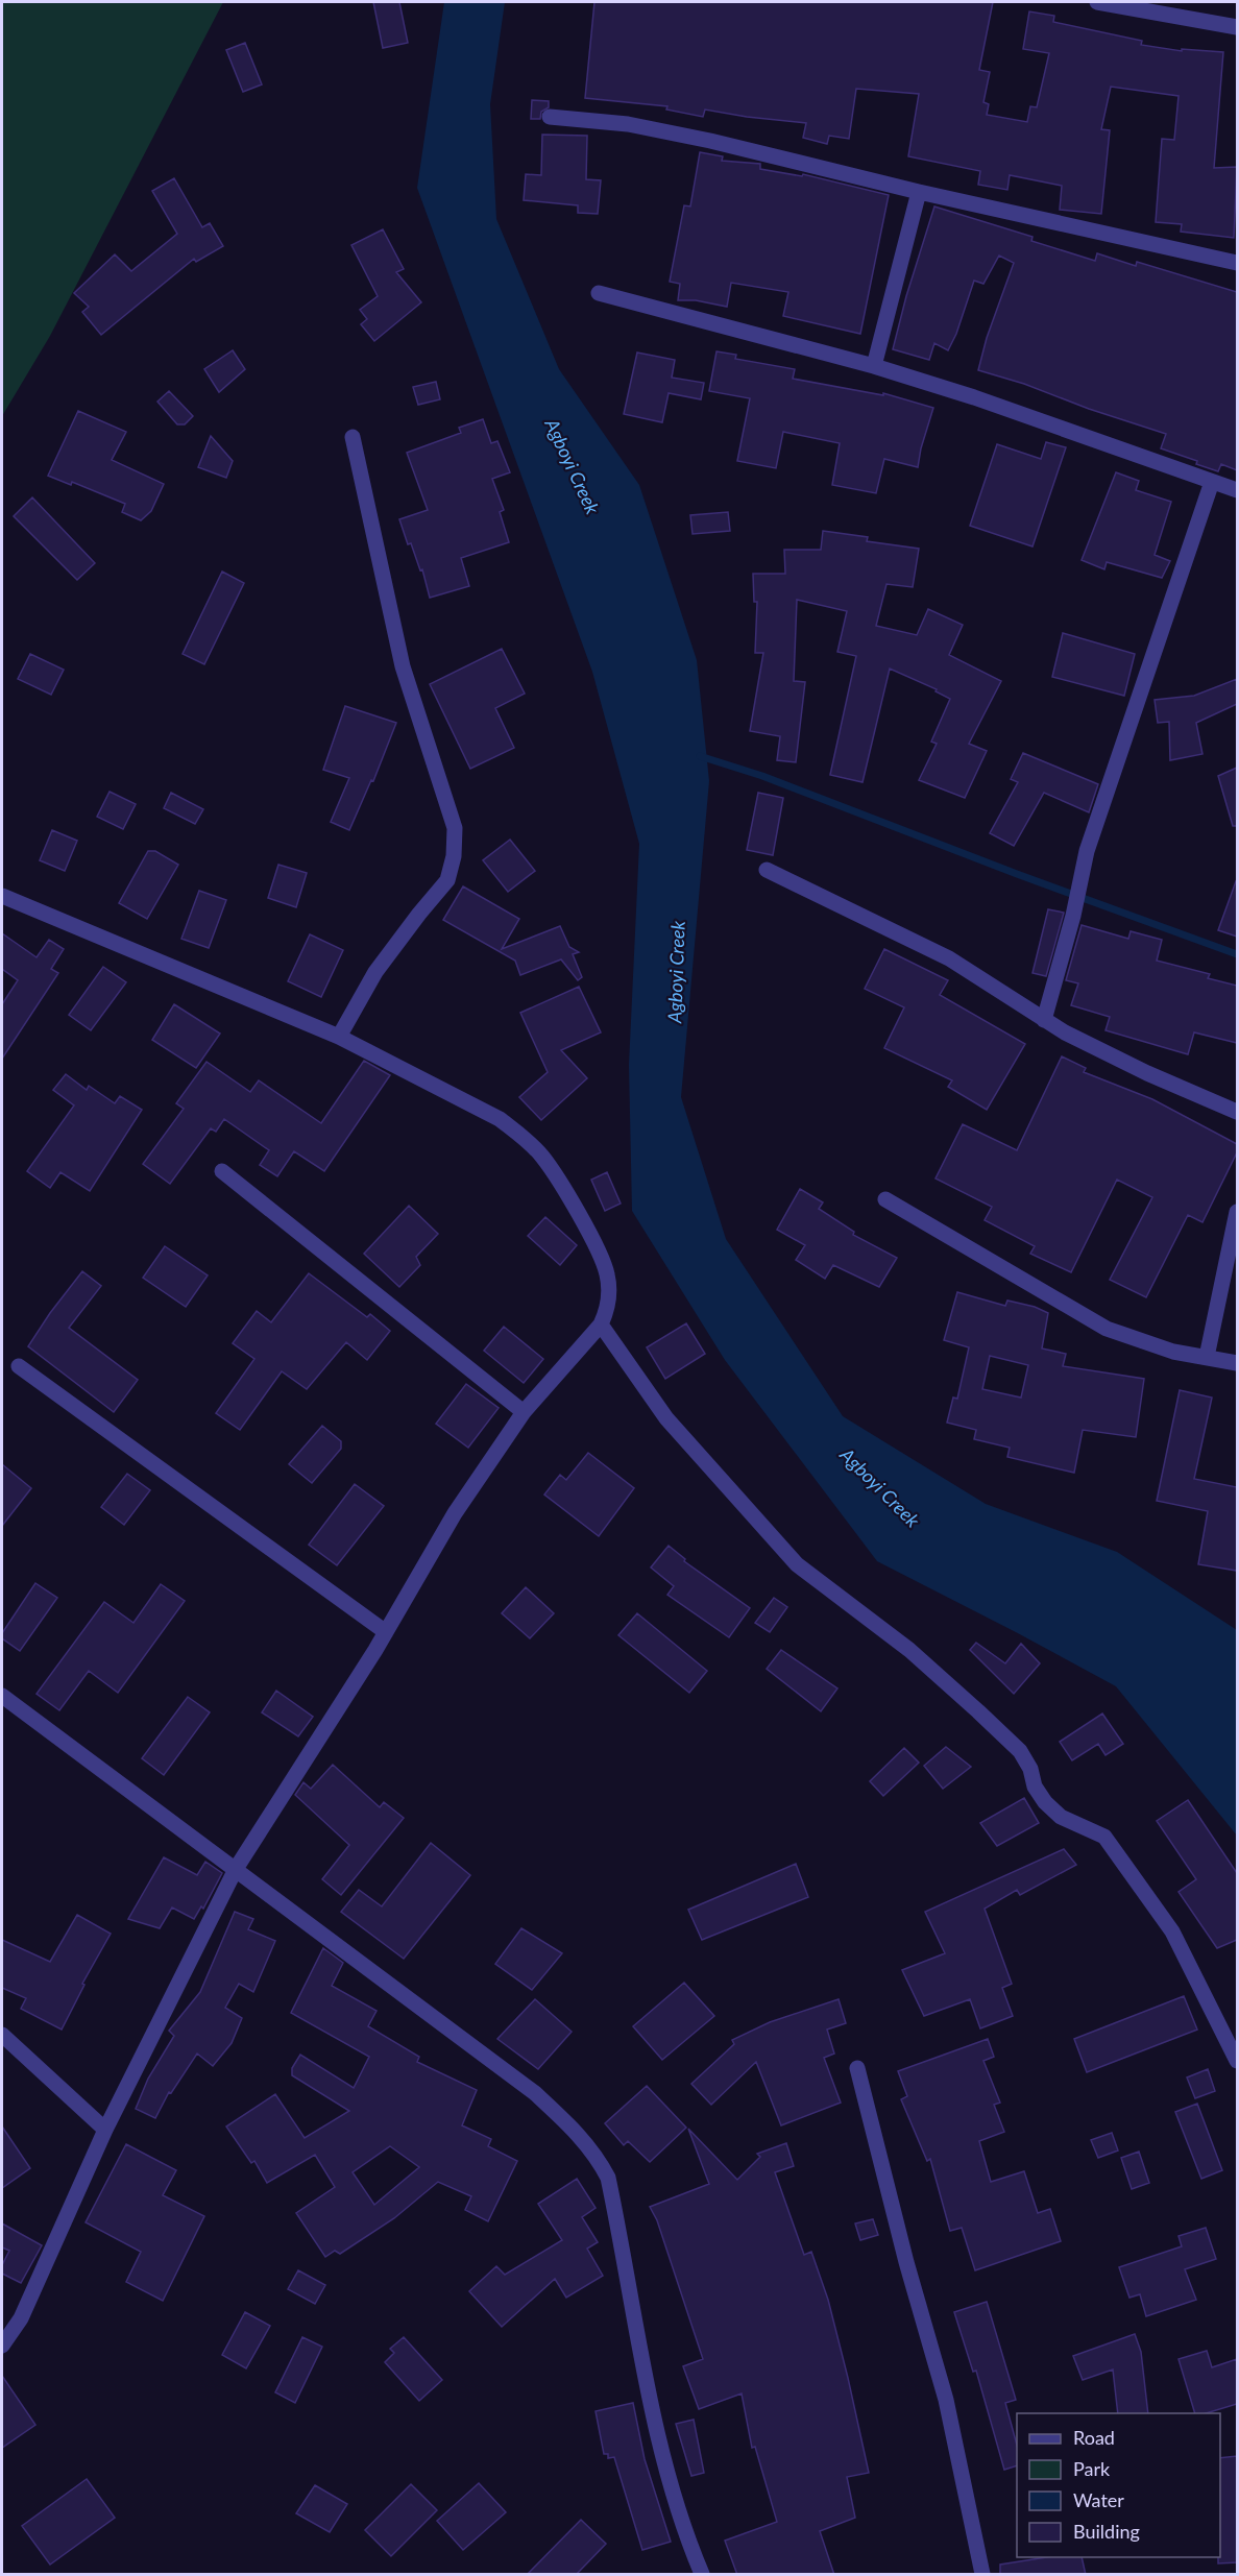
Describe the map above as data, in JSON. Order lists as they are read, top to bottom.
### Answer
{
  "water": ["Agboyi Creek"],
  "legend": [
    "Road",
    "Park",
    "Water",
    "Building"
  ]
}
